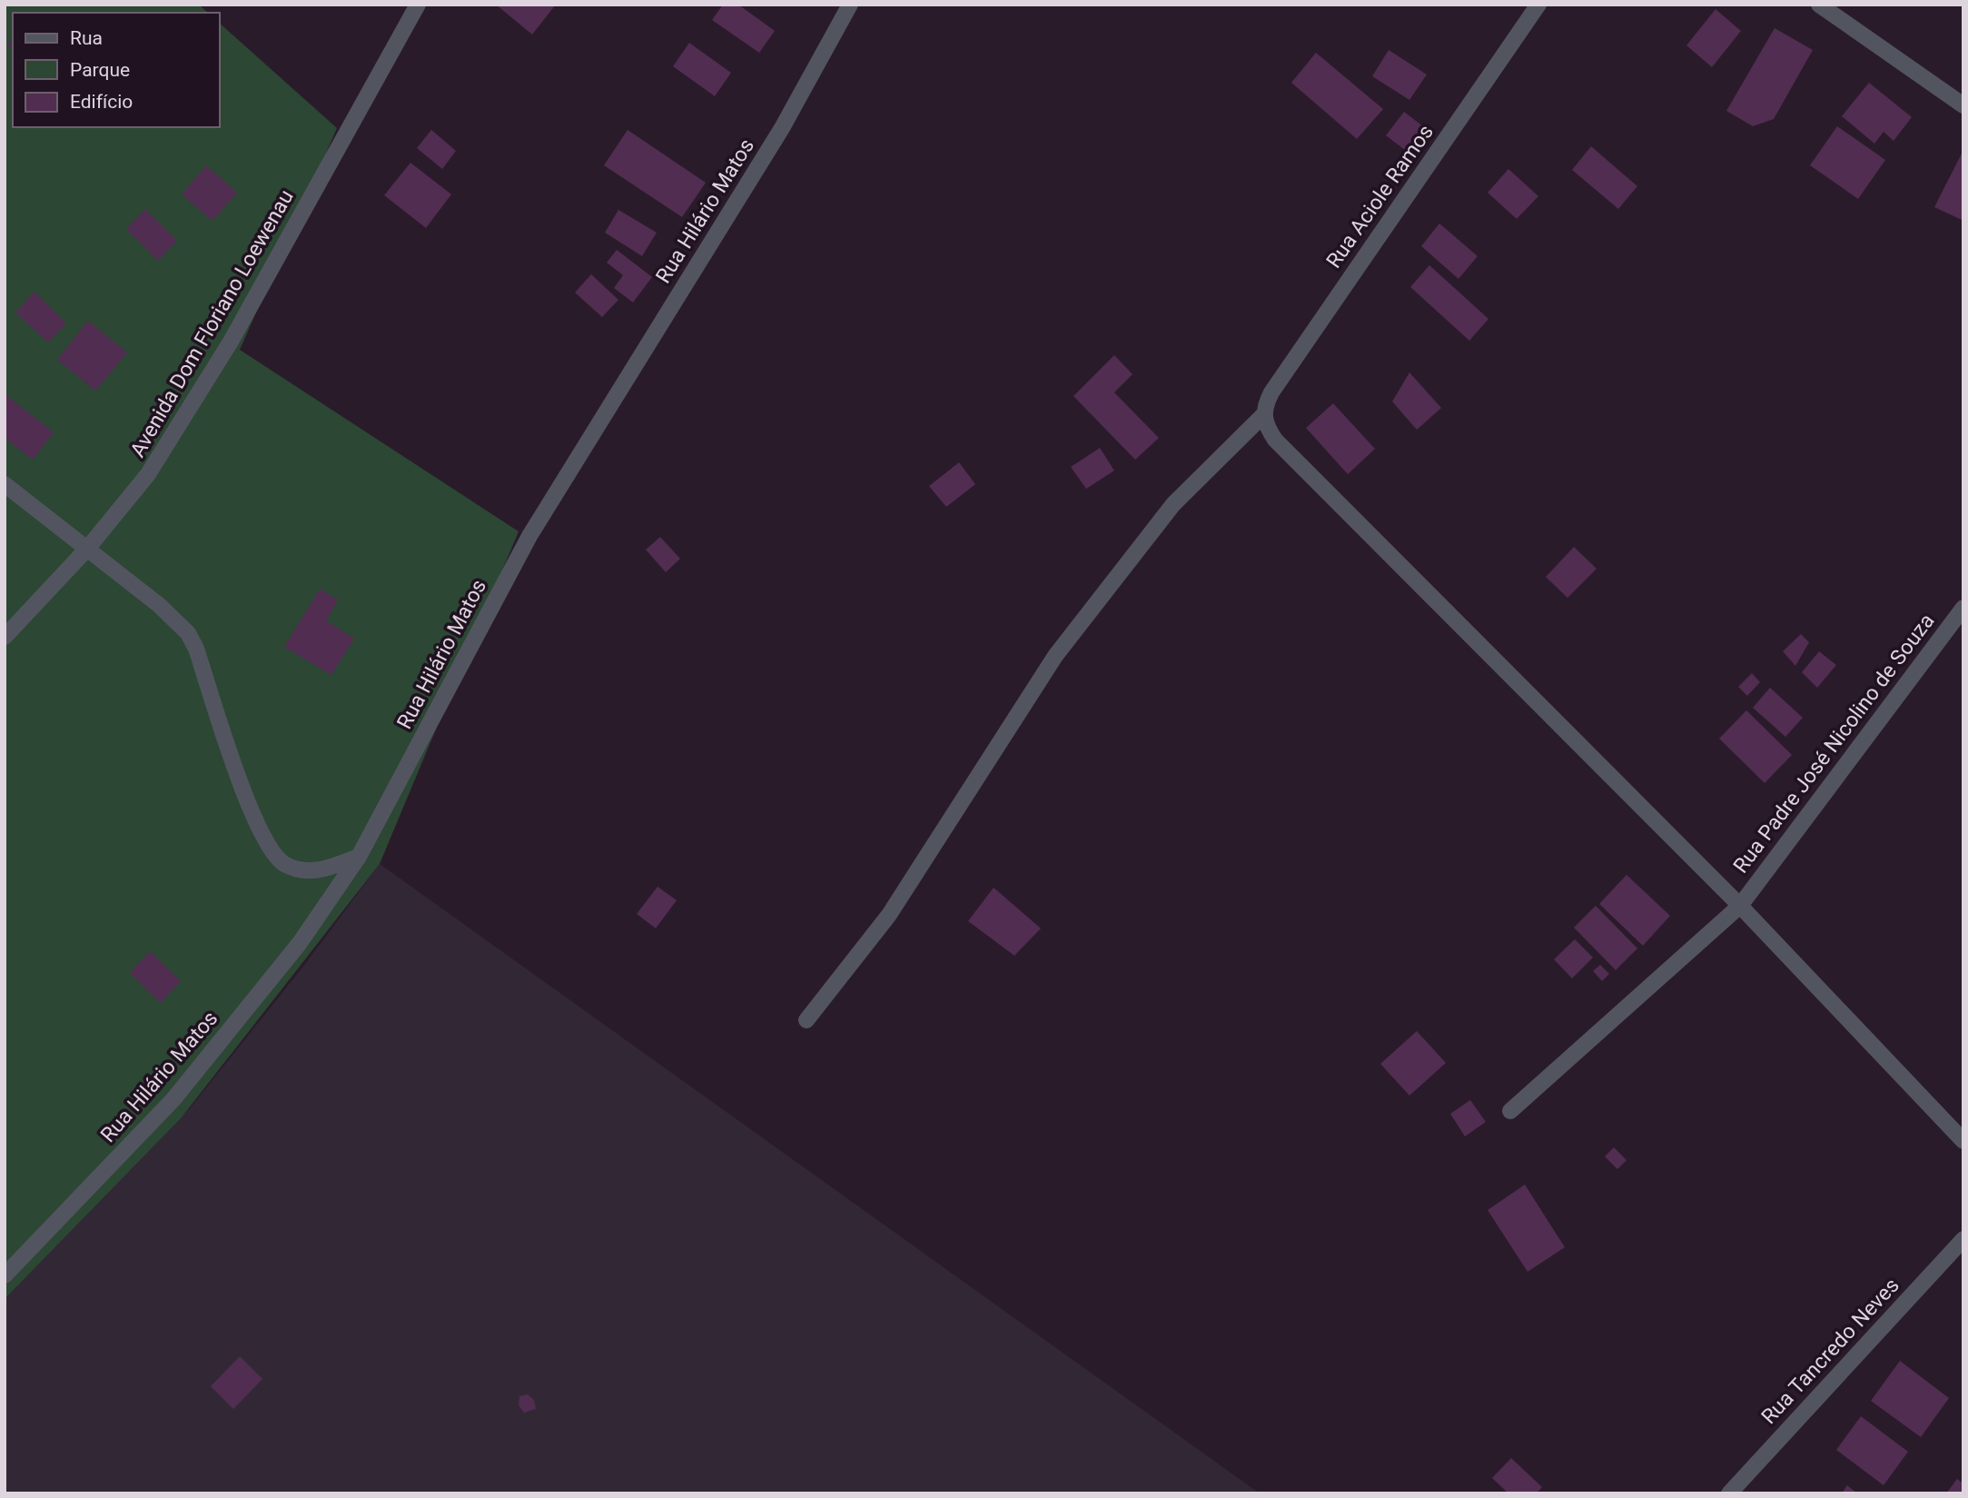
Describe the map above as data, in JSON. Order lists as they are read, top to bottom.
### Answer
{
  "streets": {
    "street": [
      "Rua Aciole Ramos",
      "Rua Hilário Matos",
      "Avenida Dom Floriano Loewenau",
      "Rua Padre José Nicolino de Souza",
      "Rua Tancredo Neves"
    ]
  },
  "legend": ["Rua", "Parque", "Edifício"]
}
